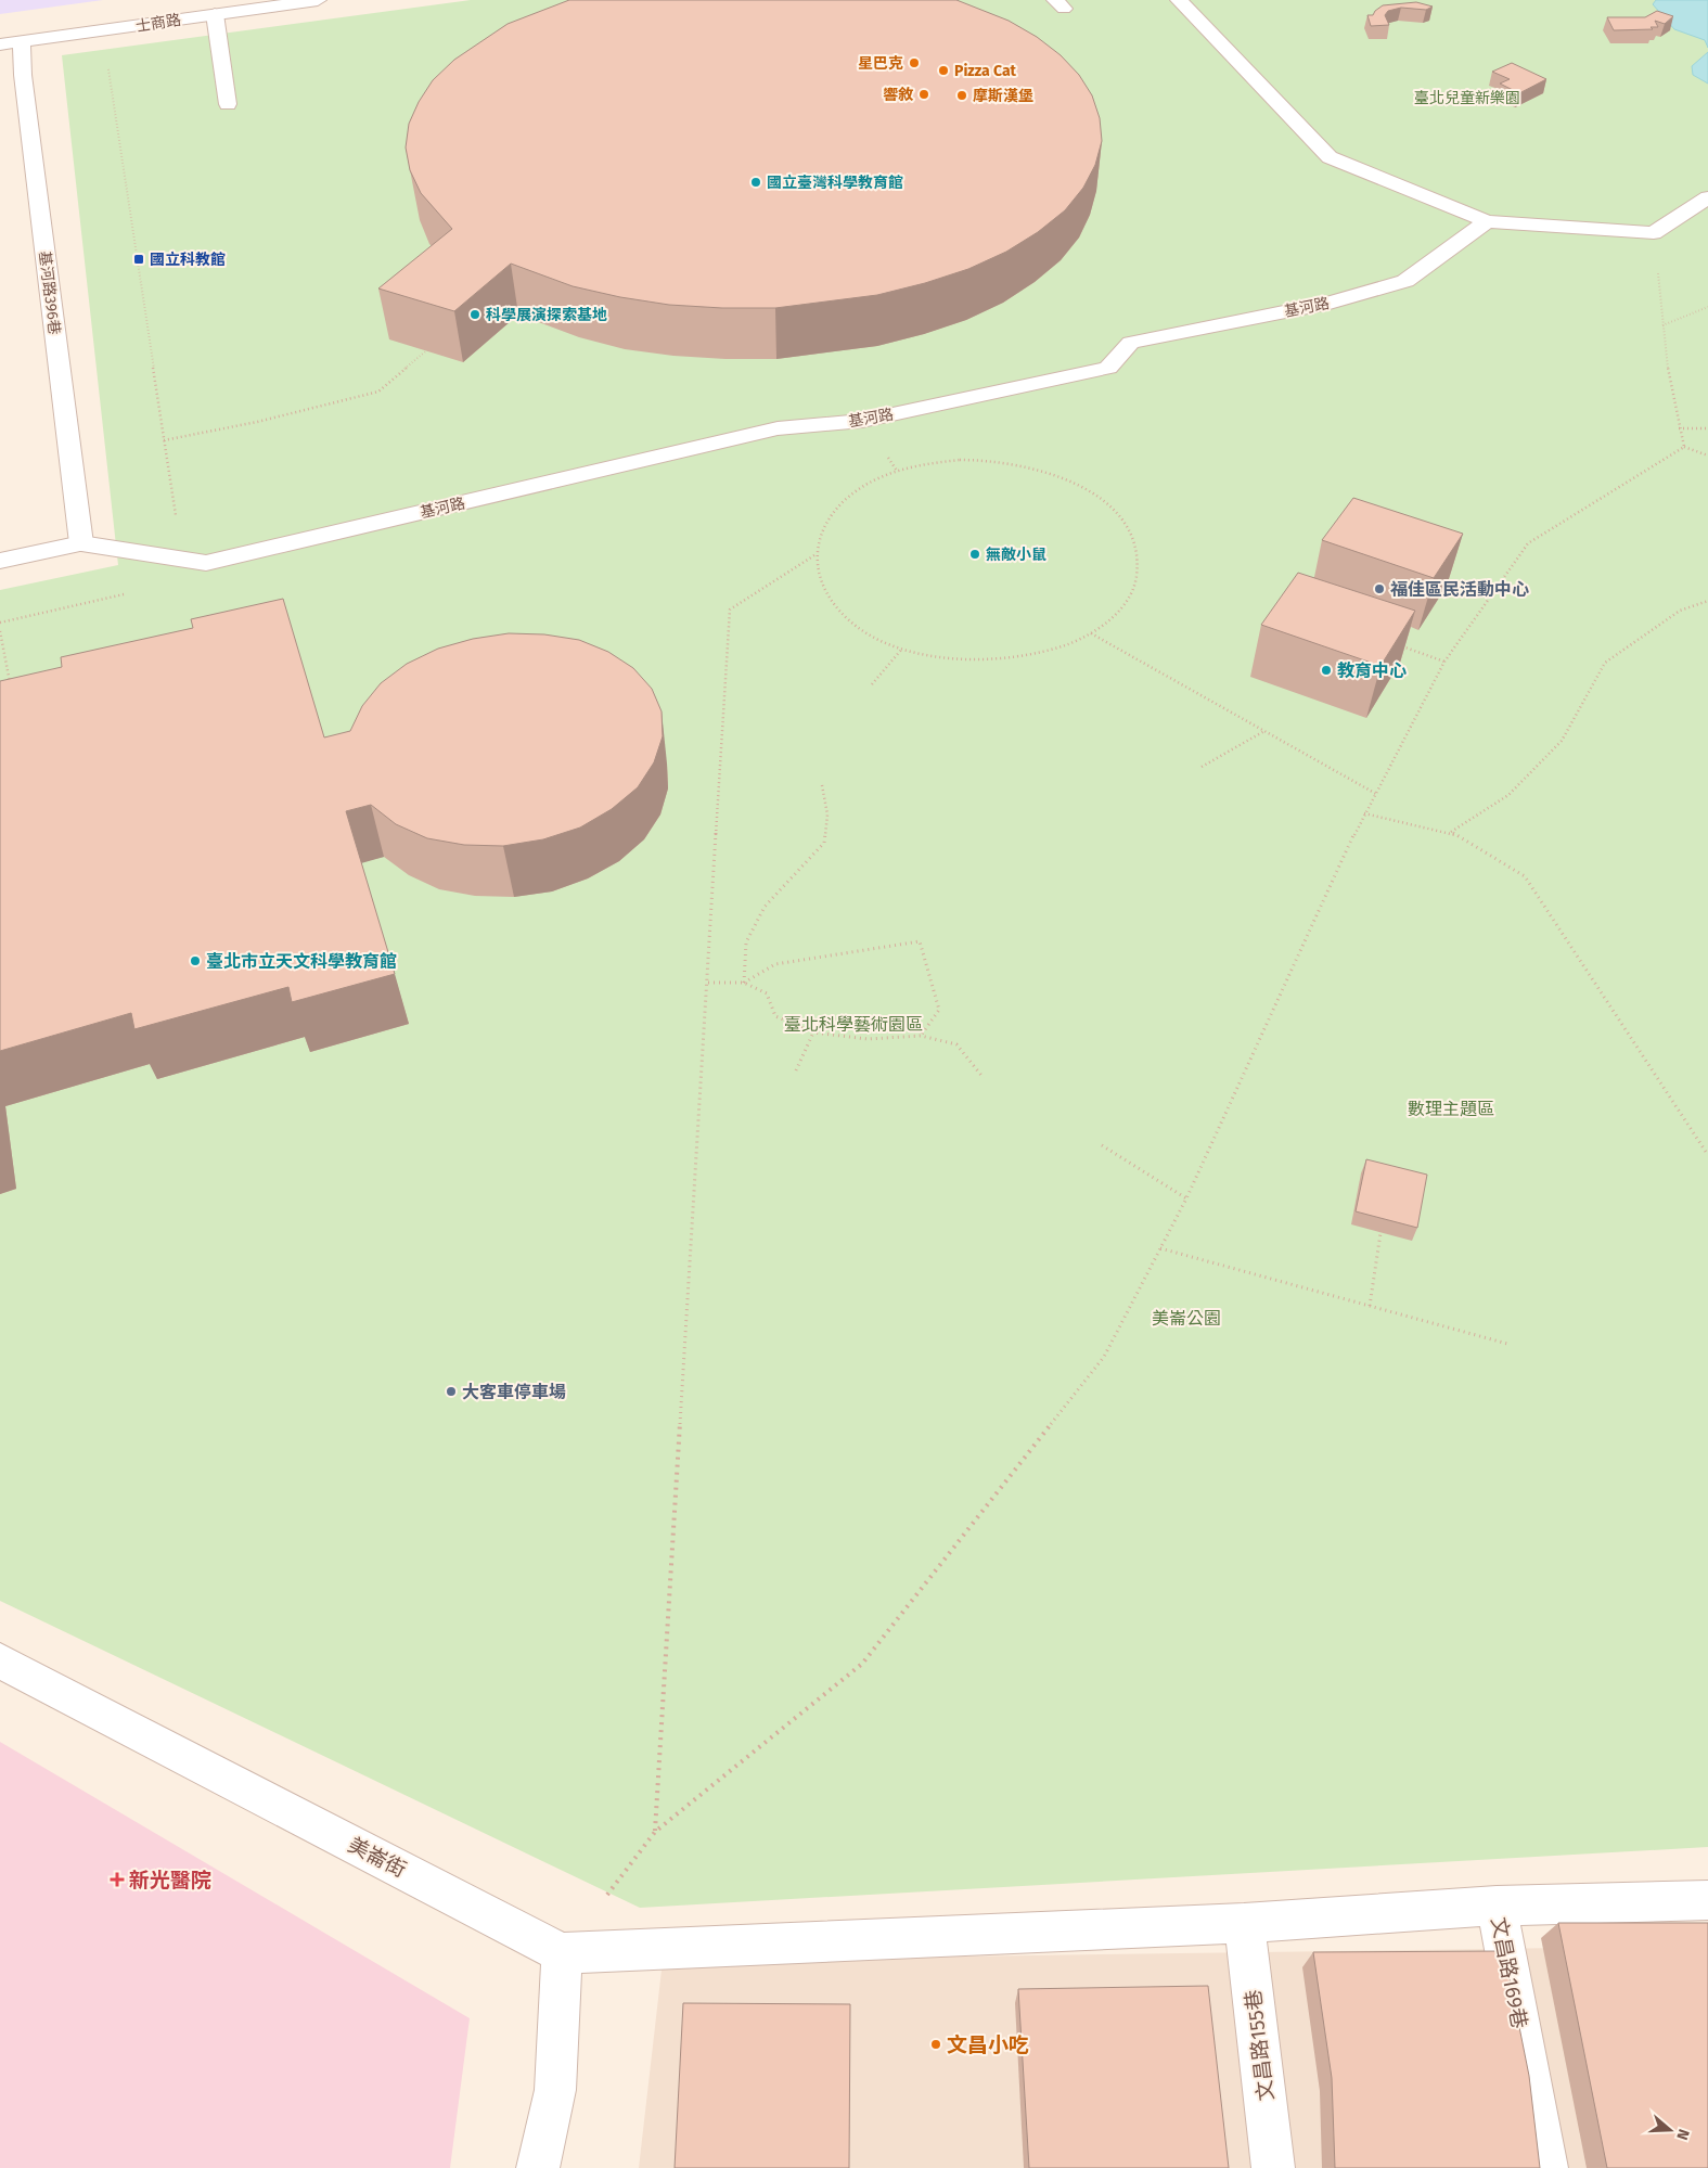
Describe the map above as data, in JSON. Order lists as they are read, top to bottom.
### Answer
{
  "streets": {
    "street": [
      "士商路",
      "基河路396巷",
      "基河路",
      "美崙街",
      "文昌路169巷",
      "文昌路155巷"
    ]
  },
  "crossings": [
    ["士商路", "基河路396巷"],
    ["基河路396巷", "基河路"]
  ],
  "parks": [
    "臺北兒童新樂園",
    "臺北科學藝術園區",
    "數理主題區",
    "美崙公園"
  ],
  "places": {
    "other": [
      "星巴克",
      "Pizza Cat",
      "響敘",
      "摩斯漢堡",
      "國立臺灣科學教育館",
      "科學展演探索基地",
      "無敵小鼠",
      "福佳區民活動中心",
      "教育中心",
      "臺北市立天文科學教育館",
      "大客車停車場",
      "文昌小吃"
    ],
    "transit": ["國立科教館"],
    "health": ["新光醫院"]
  },
  "north": "right"
}
